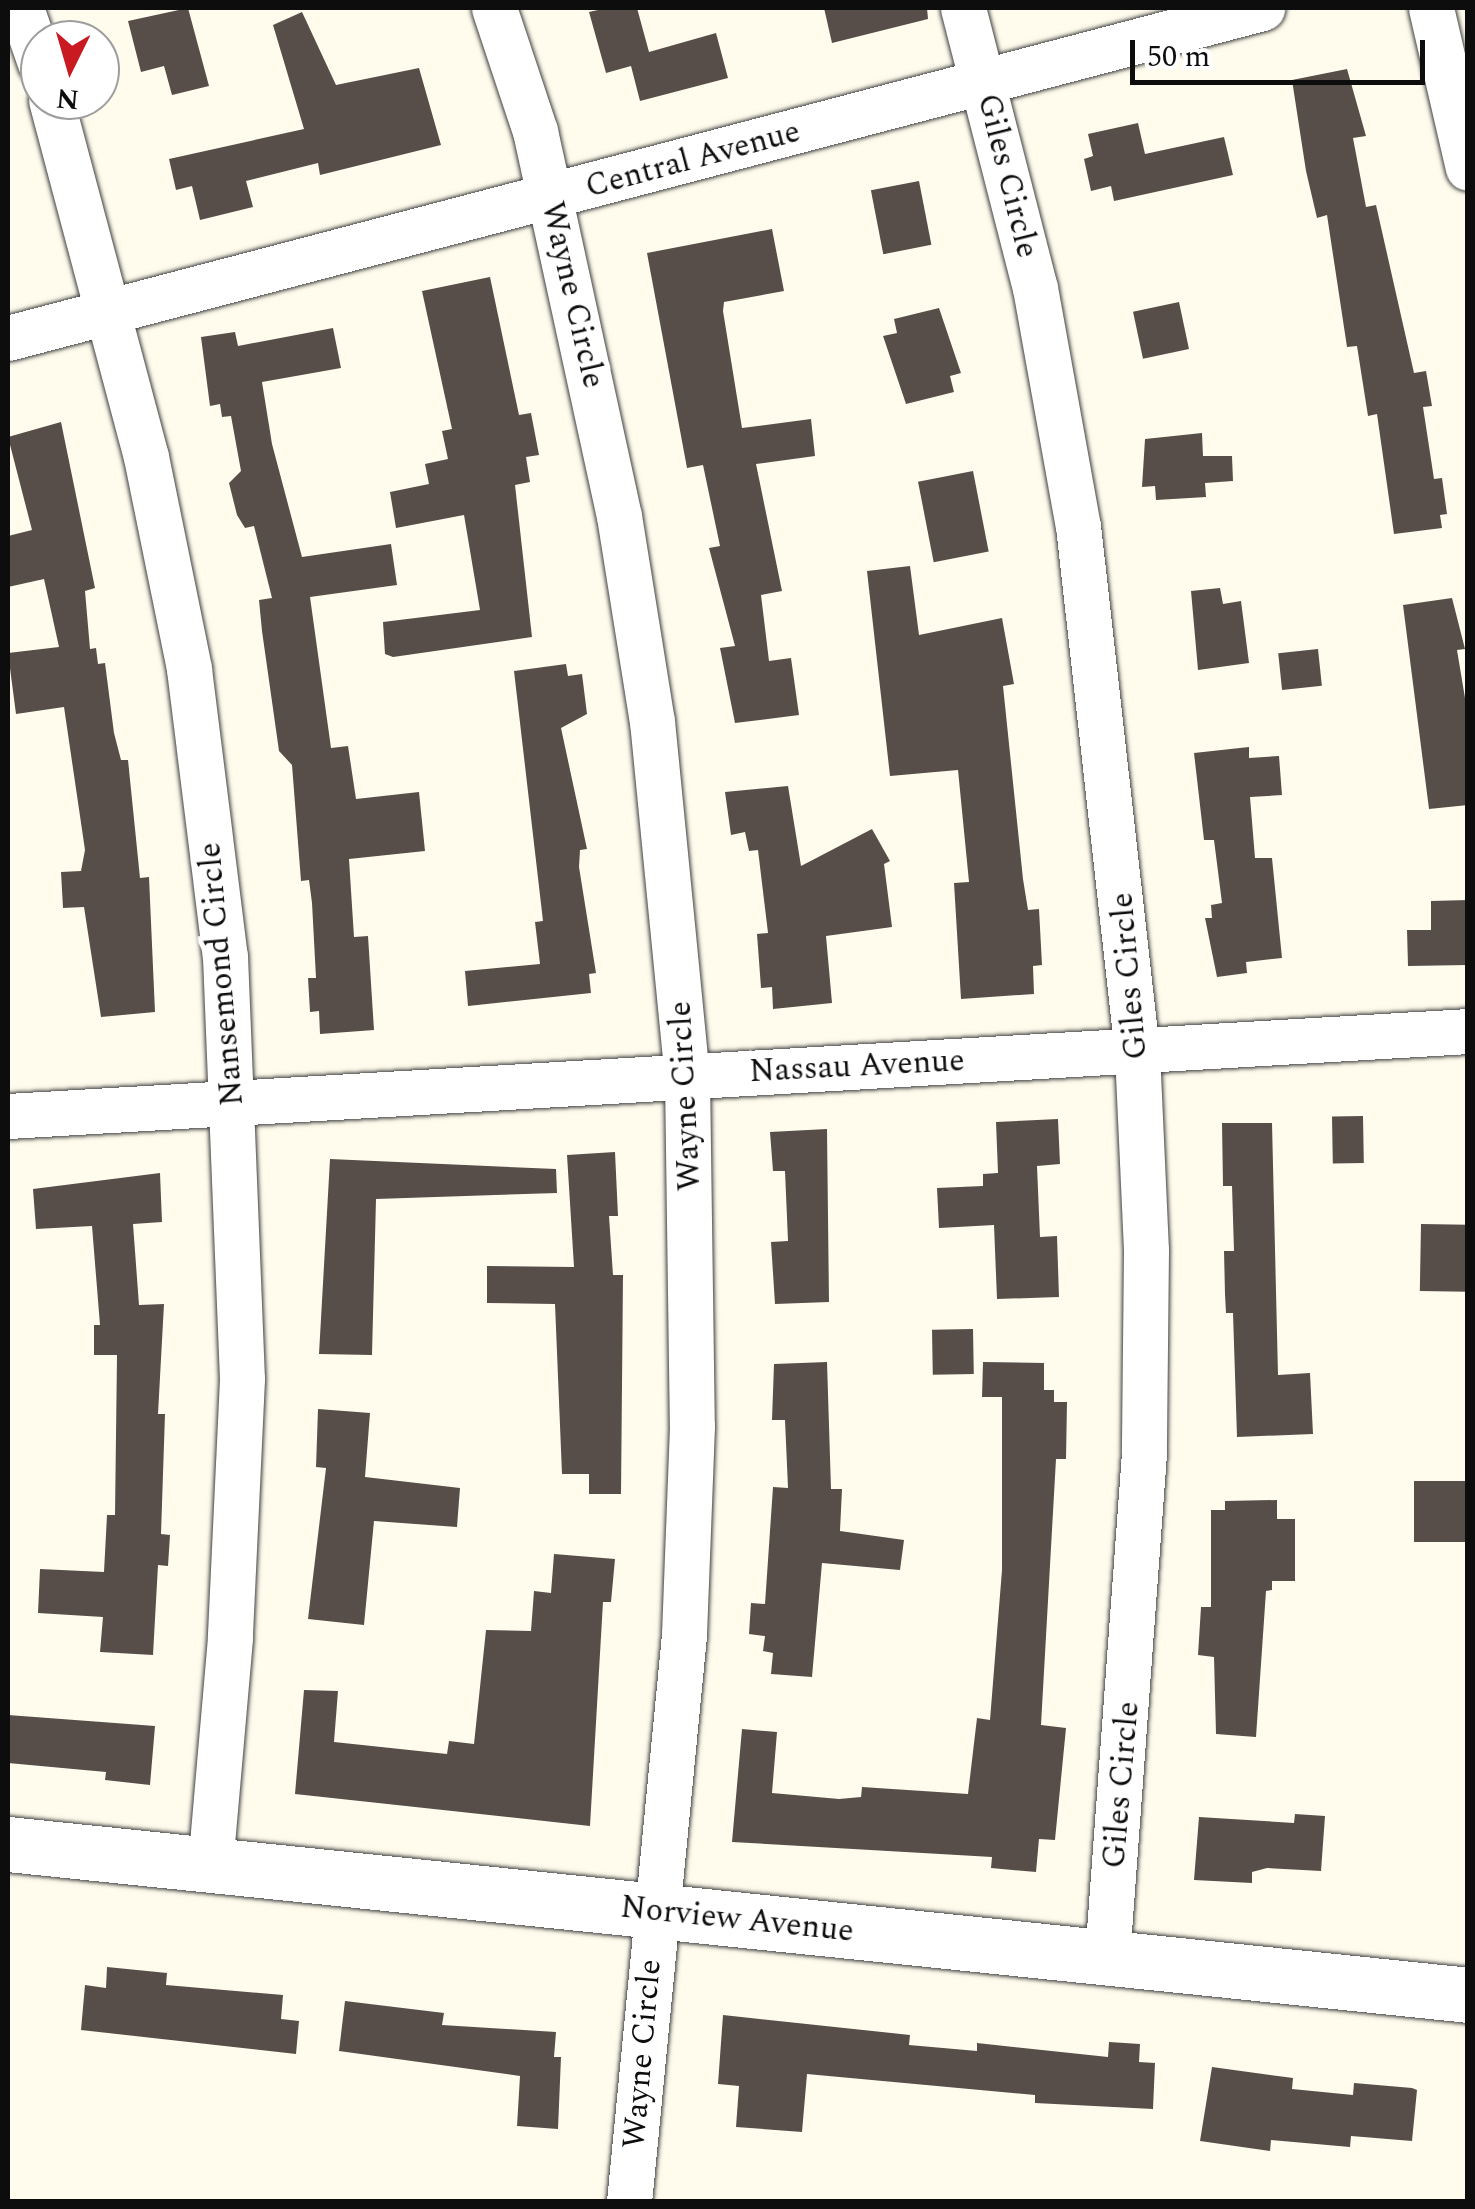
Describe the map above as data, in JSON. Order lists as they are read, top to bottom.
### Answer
{
  "streets": {
    "street": [
      "Central Avenue",
      "Giles Circle",
      "Wayne Circle",
      "Nansemond Circle",
      "Nassau Avenue",
      "Norview Avenue"
    ]
  },
  "crossings": [
    ["Central Avenue", "Giles Circle"],
    ["Central Avenue", "Wayne Circle"],
    ["Central Avenue", "Nansemond Circle"],
    ["Giles Circle", "Nassau Avenue"],
    ["Giles Circle", "Norview Avenue"],
    ["Wayne Circle", "Nassau Avenue"],
    ["Wayne Circle", "Norview Avenue"],
    ["Nansemond Circle", "Nassau Avenue"],
    ["Nansemond Circle", "Norview Avenue"]
  ],
  "scale_bar": "50 m",
  "north": "bottom"
}
